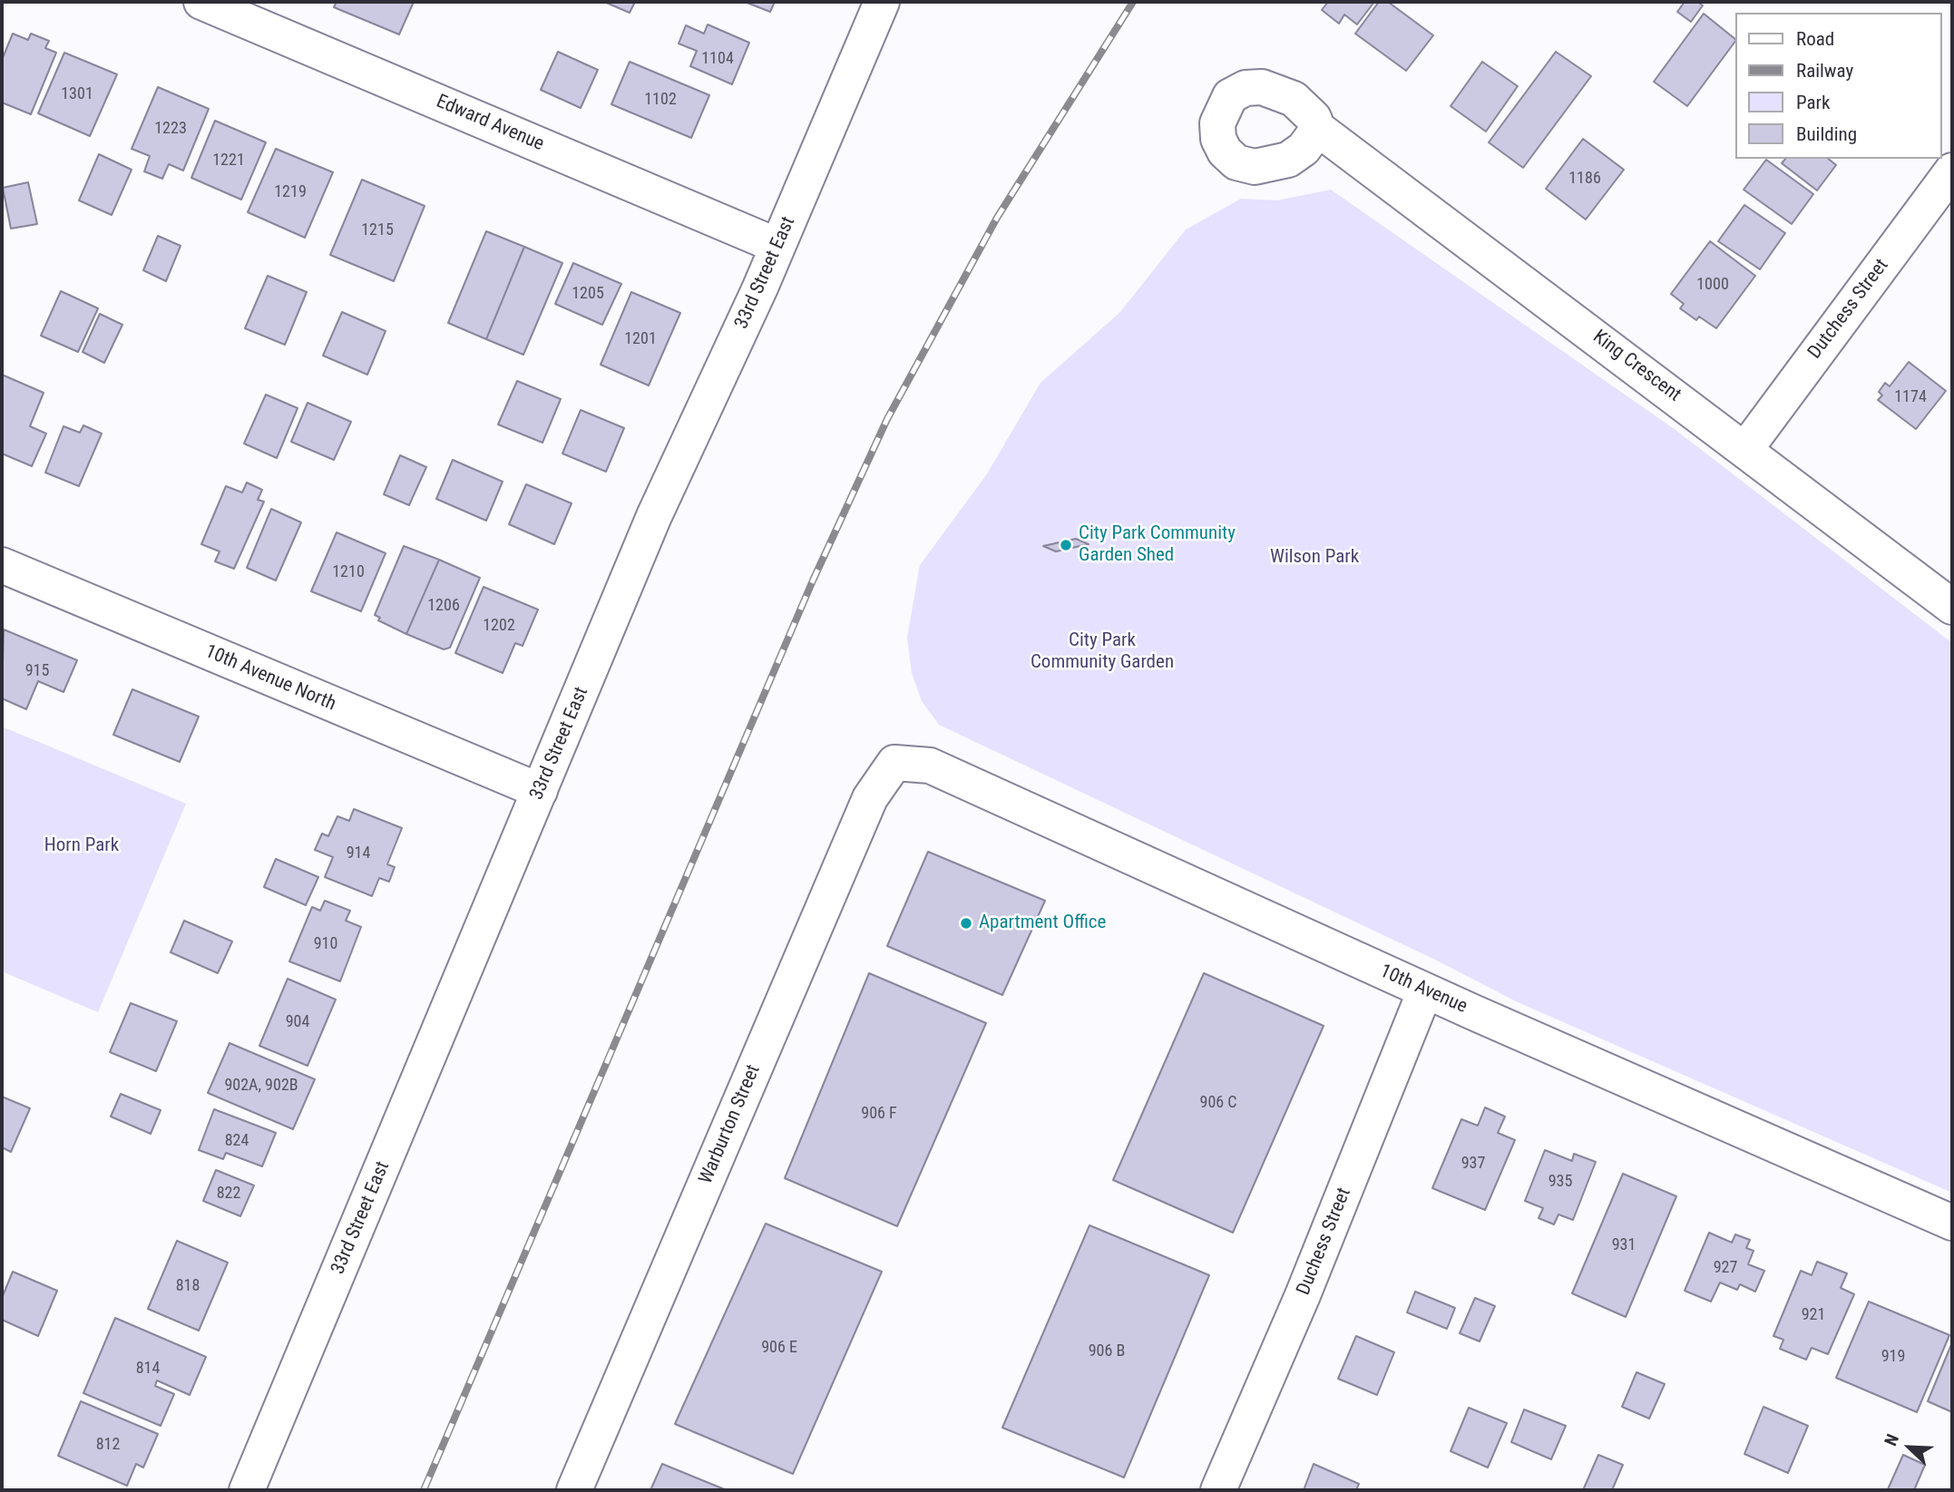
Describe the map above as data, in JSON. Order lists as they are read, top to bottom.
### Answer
{
  "streets": {
    "street": [
      "Edward Avenue",
      "33rd Street East",
      "Dutchess Street",
      "King Crescent",
      "10th Avenue North",
      "10th Avenue",
      "Warburton Street",
      "Duchess Street"
    ]
  },
  "crossings": [
    ["Edward Avenue", "33rd Street East"],
    ["33rd Street East", "10th Avenue North"],
    ["Dutchess Street", "King Crescent"],
    ["10th Avenue", "Warburton Street"],
    ["10th Avenue", "Duchess Street"]
  ],
  "parks": ["Wilson Park", "City Park Community Garden", "Horn Park"],
  "places": ["City Park Community Garden Shed", "Apartment Office"],
  "house_numbers": [
    "1104",
    "1301",
    "1102",
    "1223",
    "1221",
    "1186",
    "1219",
    "1215",
    "1000",
    "1205",
    "1201",
    "1174",
    "1210",
    "1206",
    "1202",
    "915",
    "914",
    "910",
    "904",
    "902A, 902B",
    "906 C",
    "906 F",
    "824",
    "937",
    "935",
    "822",
    "931",
    "927",
    "818",
    "921",
    "906 E",
    "906 B",
    "919",
    "814",
    "812"
  ],
  "legend": [
    "Road",
    "Railway",
    "Park",
    "Building"
  ],
  "north": "top left"
}
